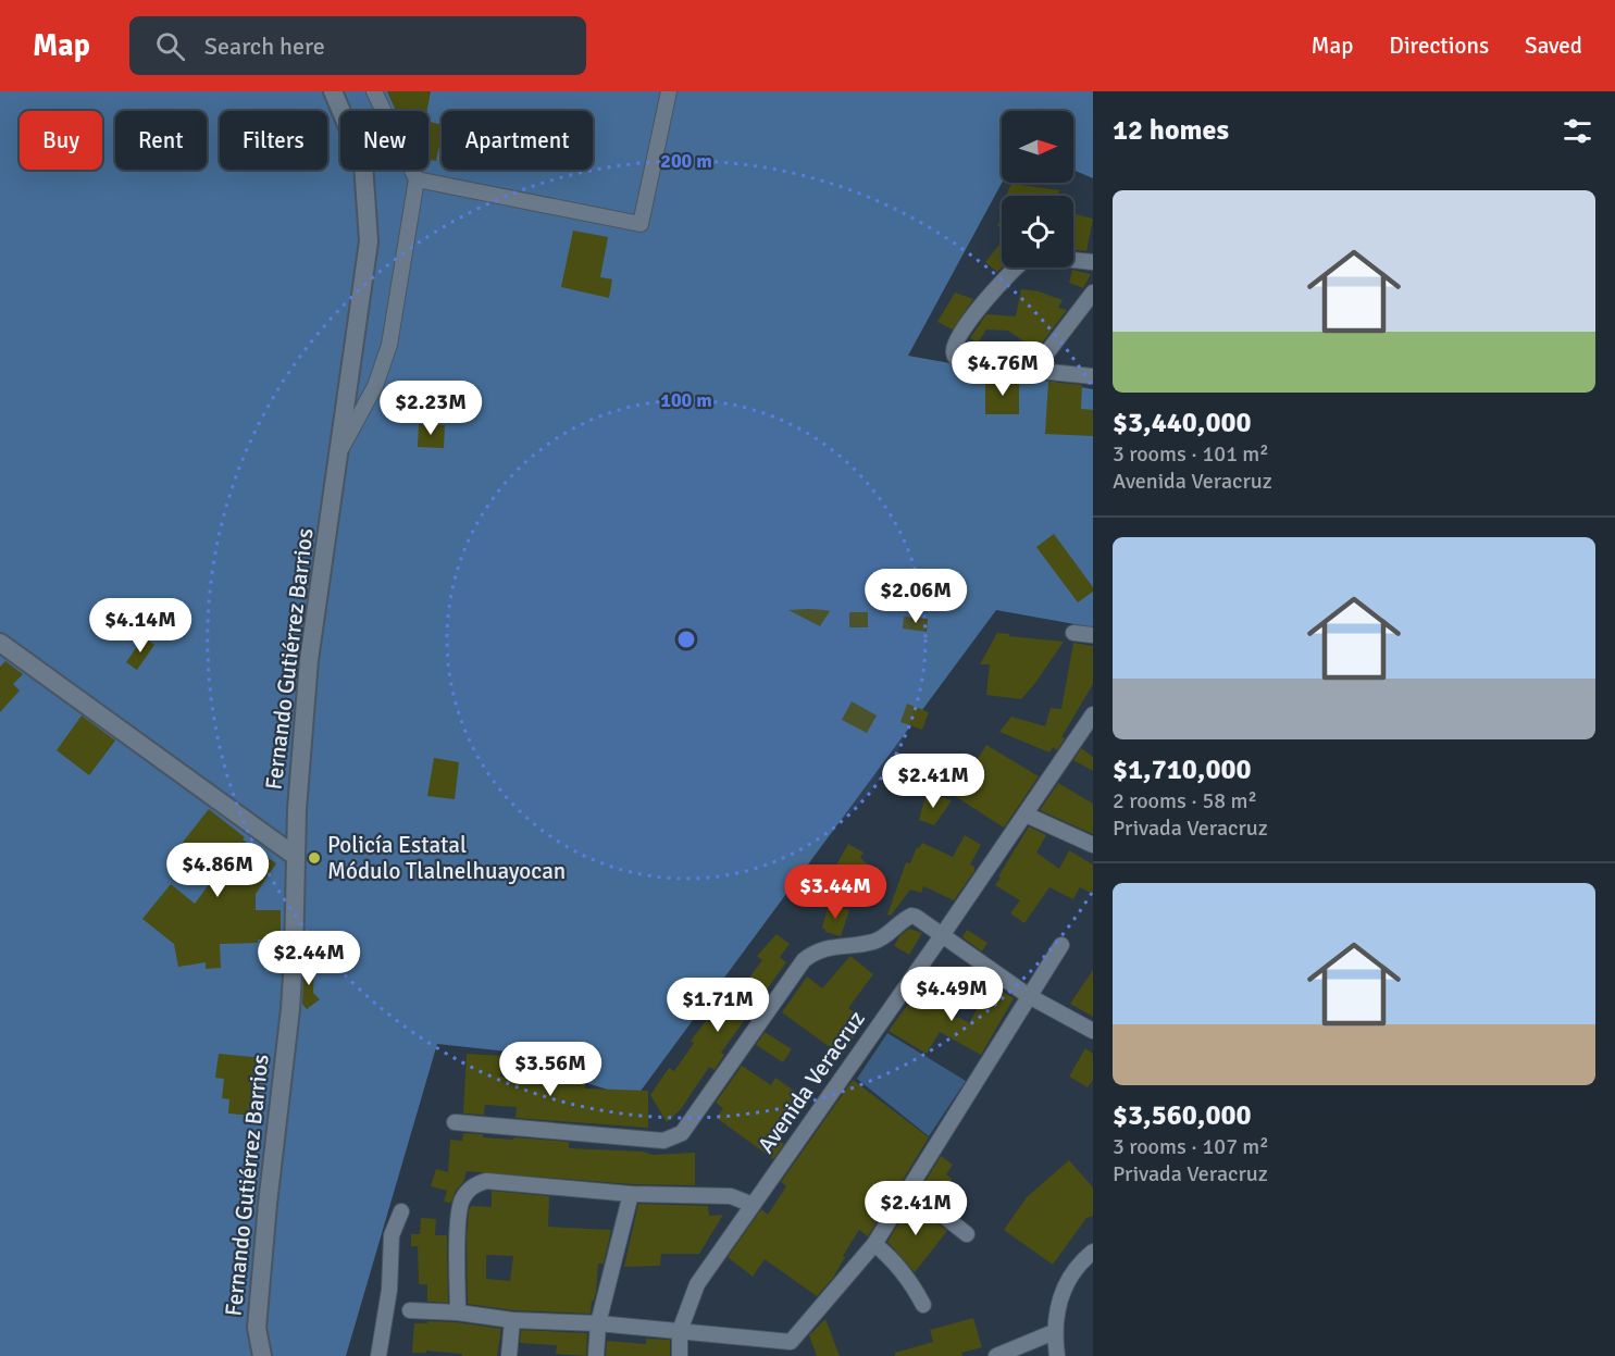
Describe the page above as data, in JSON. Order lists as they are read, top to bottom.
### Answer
{
  "streets": {
    "main road": ["Fernando Gutiérrez Barrios"],
    "street": ["Avenida Veracruz"]
  },
  "places": ["Policía Estatal Módulo Tlalnelhuayocan"],
  "north": "right",
  "page": {
    "header": "Map",
    "search": "Search here",
    "nav": ["Map", "Directions", "Saved"],
    "heading": "12 homes",
    "chip": [
      "Buy",
      "Rent",
      "Filters",
      "New",
      "Apartment"
    ],
    "list": [
      {
        "name": "$3,440,000",
        "note": "3 rooms · 101 m² · Avenida Veracruz"
      },
      {
        "name": "$1,710,000",
        "note": "2 rooms · 58 m² · Privada Veracruz"
      },
      {
        "name": "$3,560,000",
        "note": "3 rooms · 107 m² · Privada Veracruz"
      }
    ],
    "price": [
      "$4.76M",
      "$2.23M",
      "$2.06M",
      "$4.14M",
      "$2.41M",
      "$4.86M",
      "$3.44M",
      "$2.44M",
      "$4.49M",
      "$1.71M",
      "$3.56M",
      "$2.41M"
    ]
  },
  "rings": ["200 m", "100 m"]
}
